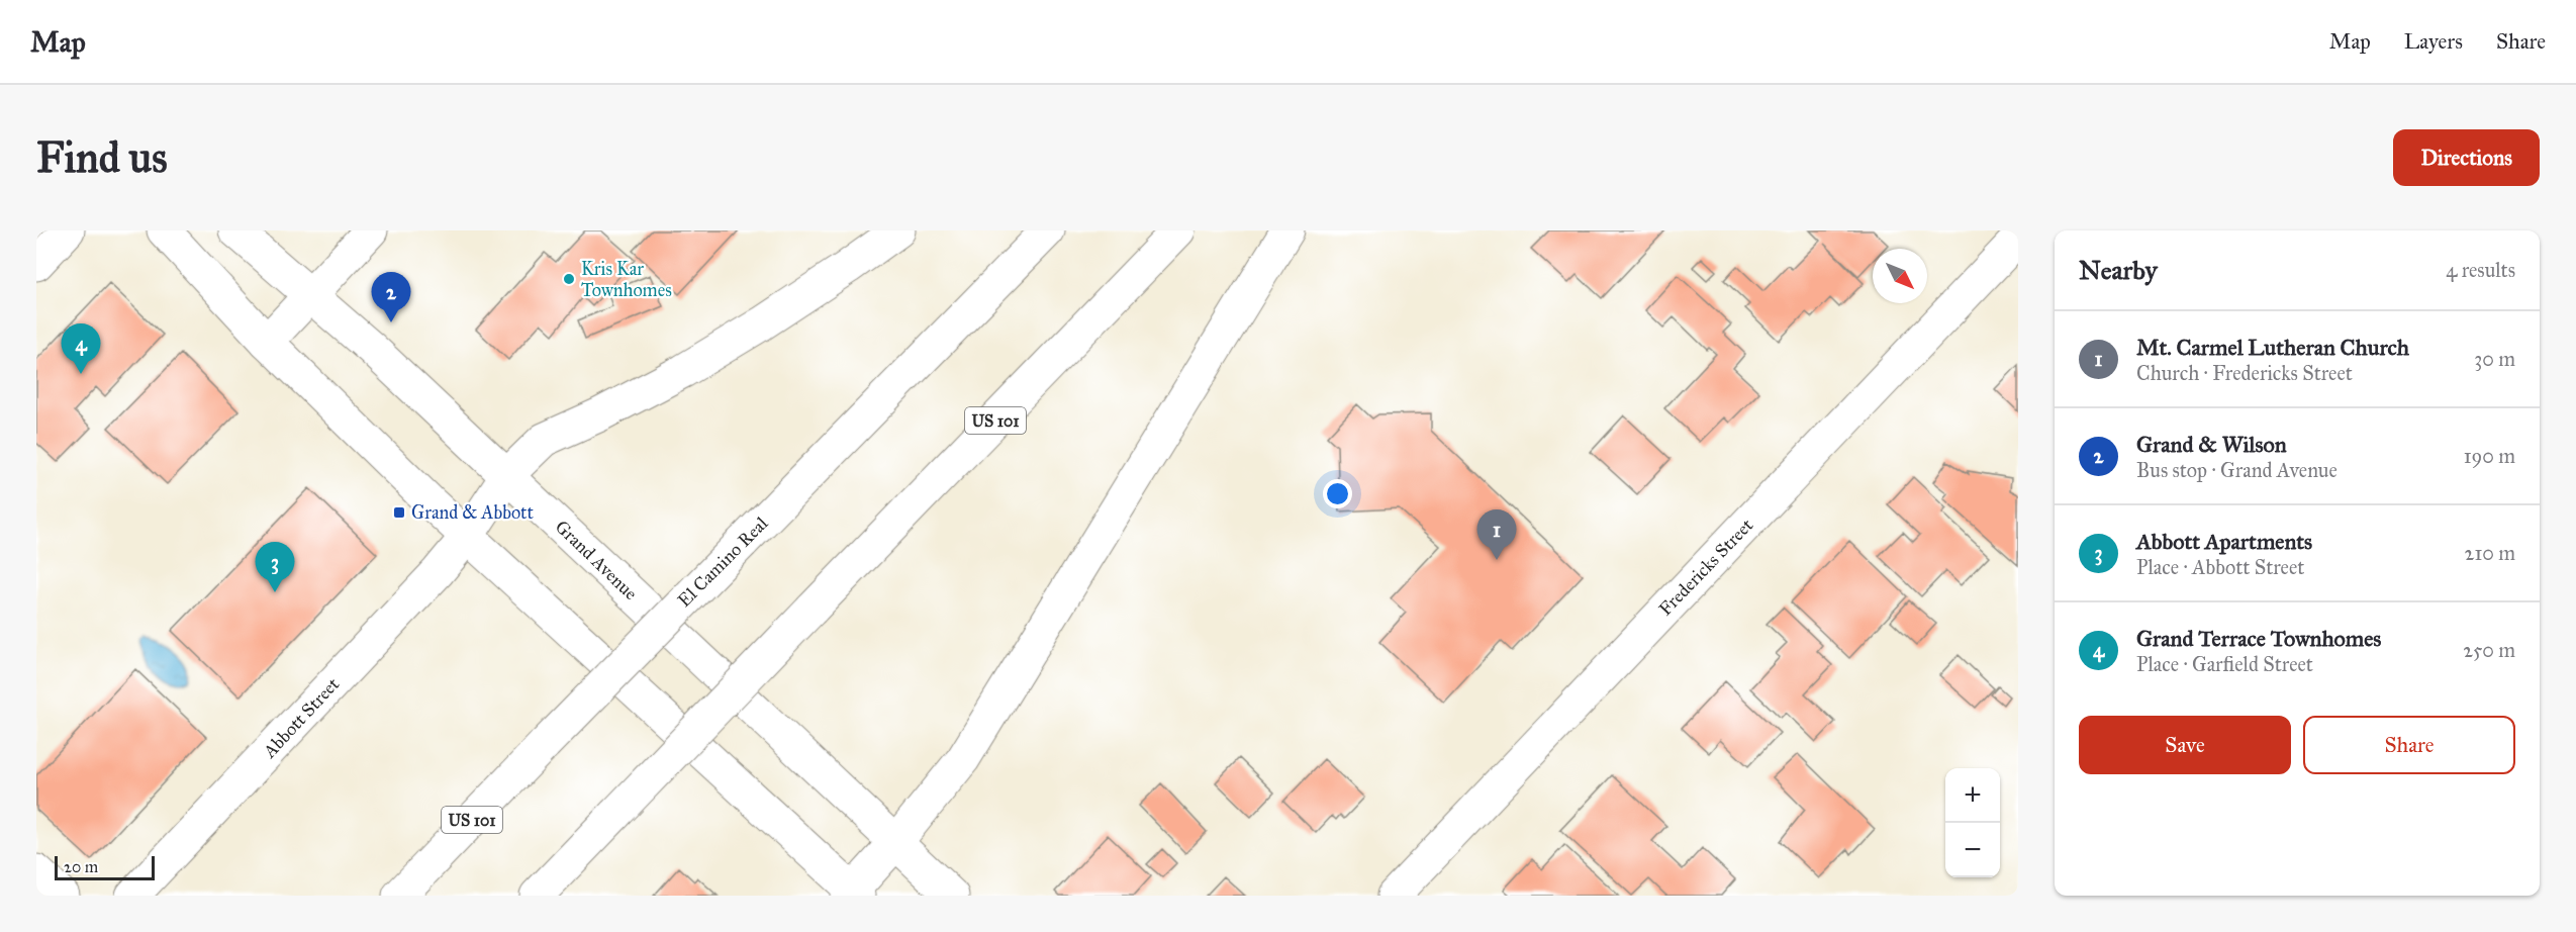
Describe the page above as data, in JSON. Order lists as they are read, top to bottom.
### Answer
{
  "streets": {
    "main road": [
      "US 101",
      "Grand Avenue",
      "El Camino Real",
      "Fredericks Street",
      "Abbott Street"
    ]
  },
  "crossings": [
    ["Grand Avenue", "Abbott Street"]
  ],
  "places": {
    "other": ["Kris Kar Townhomes"],
    "transit": ["Grand & Abbott"]
  },
  "scale_bar": "20 m",
  "north": "bottom right",
  "page": {
    "header": "Map",
    "nav": ["Map", "Layers", "Share"],
    "buttons": [
      "Directions",
      ["Save", "Share"]
    ],
    "title": "Find us",
    "heading": ["Nearby", "4 results"],
    "pins": [
      "2",
      "4",
      "1",
      "3"
    ],
    "list": [
      {
        "mark": "1",
        "name": "Mt. Carmel Lutheran Church",
        "note": "Church · Fredericks Street",
        "value": "30 m"
      },
      {
        "mark": "2",
        "name": "Grand & Wilson",
        "note": "Bus stop · Grand Avenue",
        "value": "190 m"
      },
      {
        "mark": "3",
        "name": "Abbott Apartments",
        "note": "Place · Abbott Street",
        "value": "210 m"
      },
      {
        "mark": "4",
        "name": "Grand Terrace Townhomes",
        "note": "Place · Garfield Street",
        "value": "250 m"
      }
    ],
    "map_buttons": ["+", "−"],
    "scale": "20 m"
  }
}
